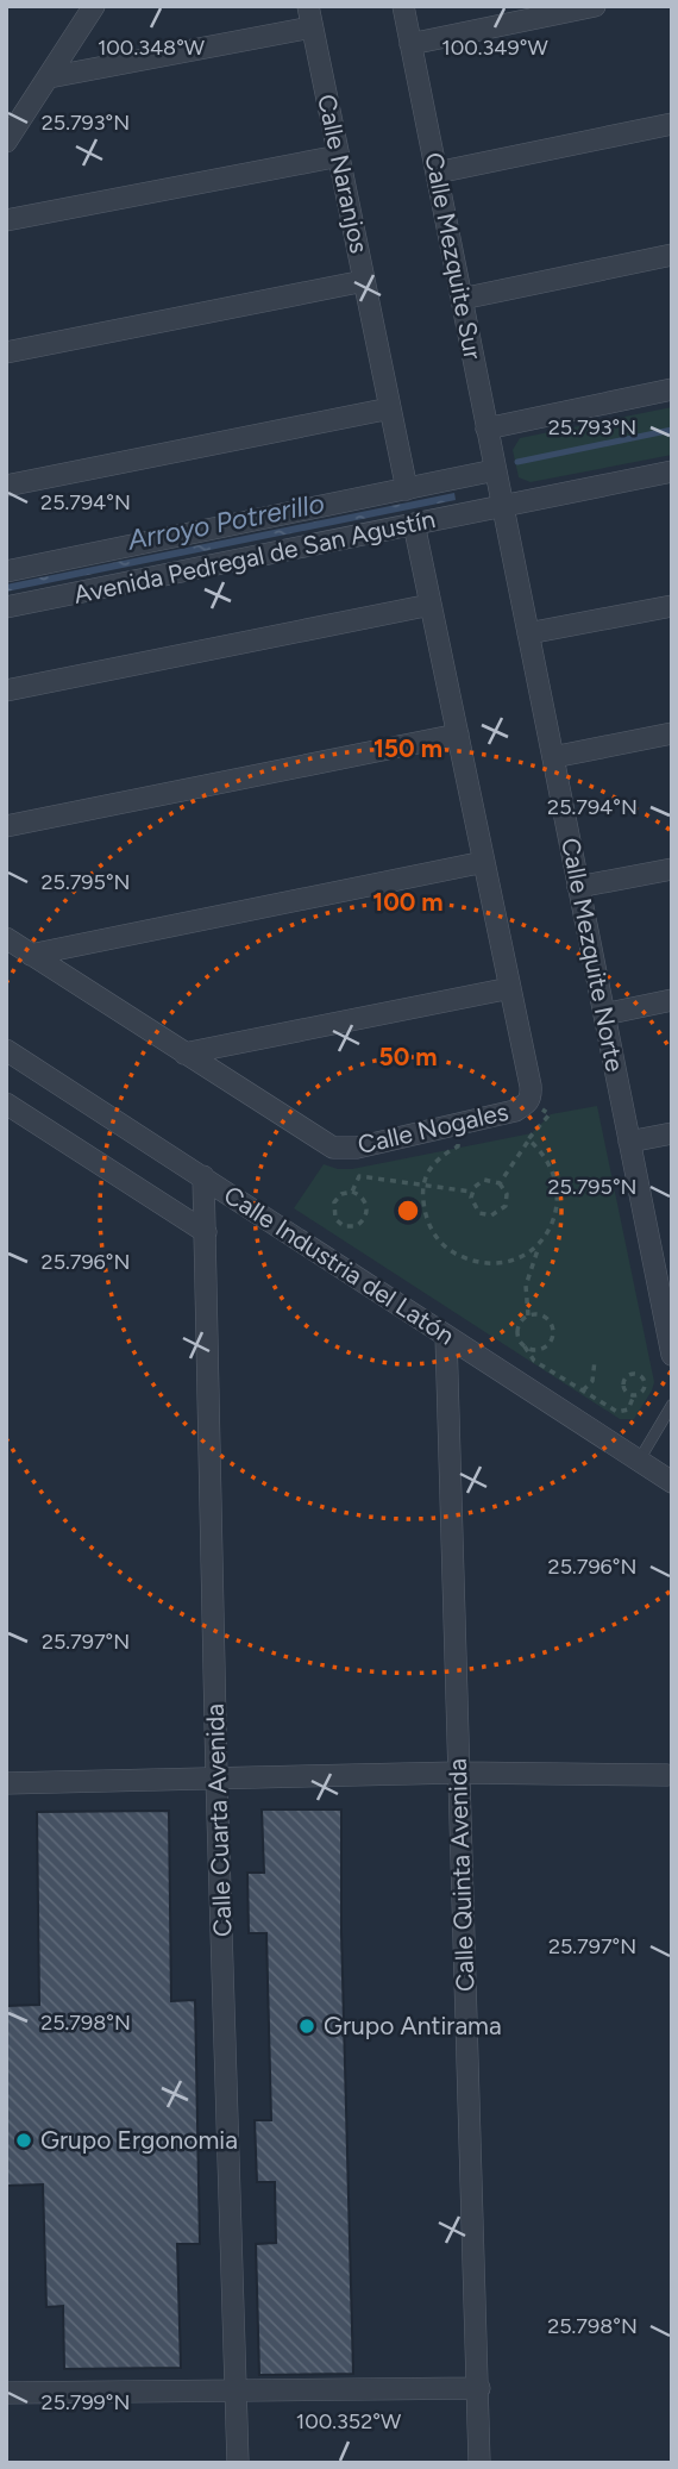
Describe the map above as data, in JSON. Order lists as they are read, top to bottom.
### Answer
{
  "streets": {
    "street": [
      "Calle Naranjos",
      "Calle Mezquite Sur",
      "Avenida Pedregal de San Agustín",
      "Calle Mezquite Norte",
      "Calle Nogales",
      "Calle Industria del Latón",
      "Calle Cuarta Avenida",
      "Calle Quinta Avenida"
    ]
  },
  "crossings": [
    ["Calle Naranjos", "Avenida Pedregal de San Agustín"],
    ["Calle Mezquite Sur", "Avenida Pedregal de San Agustín"],
    ["Calle Mezquite Sur", "Calle Mezquite Norte"],
    ["Avenida Pedregal de San Agustín", "Calle Mezquite Norte"],
    ["Avenida Pedregal de San Agustín", "Calle Nogales"],
    ["Calle Industria del Latón", "Calle Cuarta Avenida"],
    ["Calle Industria del Latón", "Calle Quinta Avenida"]
  ],
  "water": ["Arroyo Potrerillo"],
  "places": ["Grupo Antirama", "Grupo Ergonomia"],
  "coordinates": [
    "100.348°W",
    "100.349°W",
    "25.793°N",
    "25.794°N",
    "25.795°N",
    "25.796°N",
    "25.797°N",
    "25.798°N",
    "25.799°N",
    "100.352°W"
  ],
  "rings": ["150 m", "100 m", "50 m"]
}
